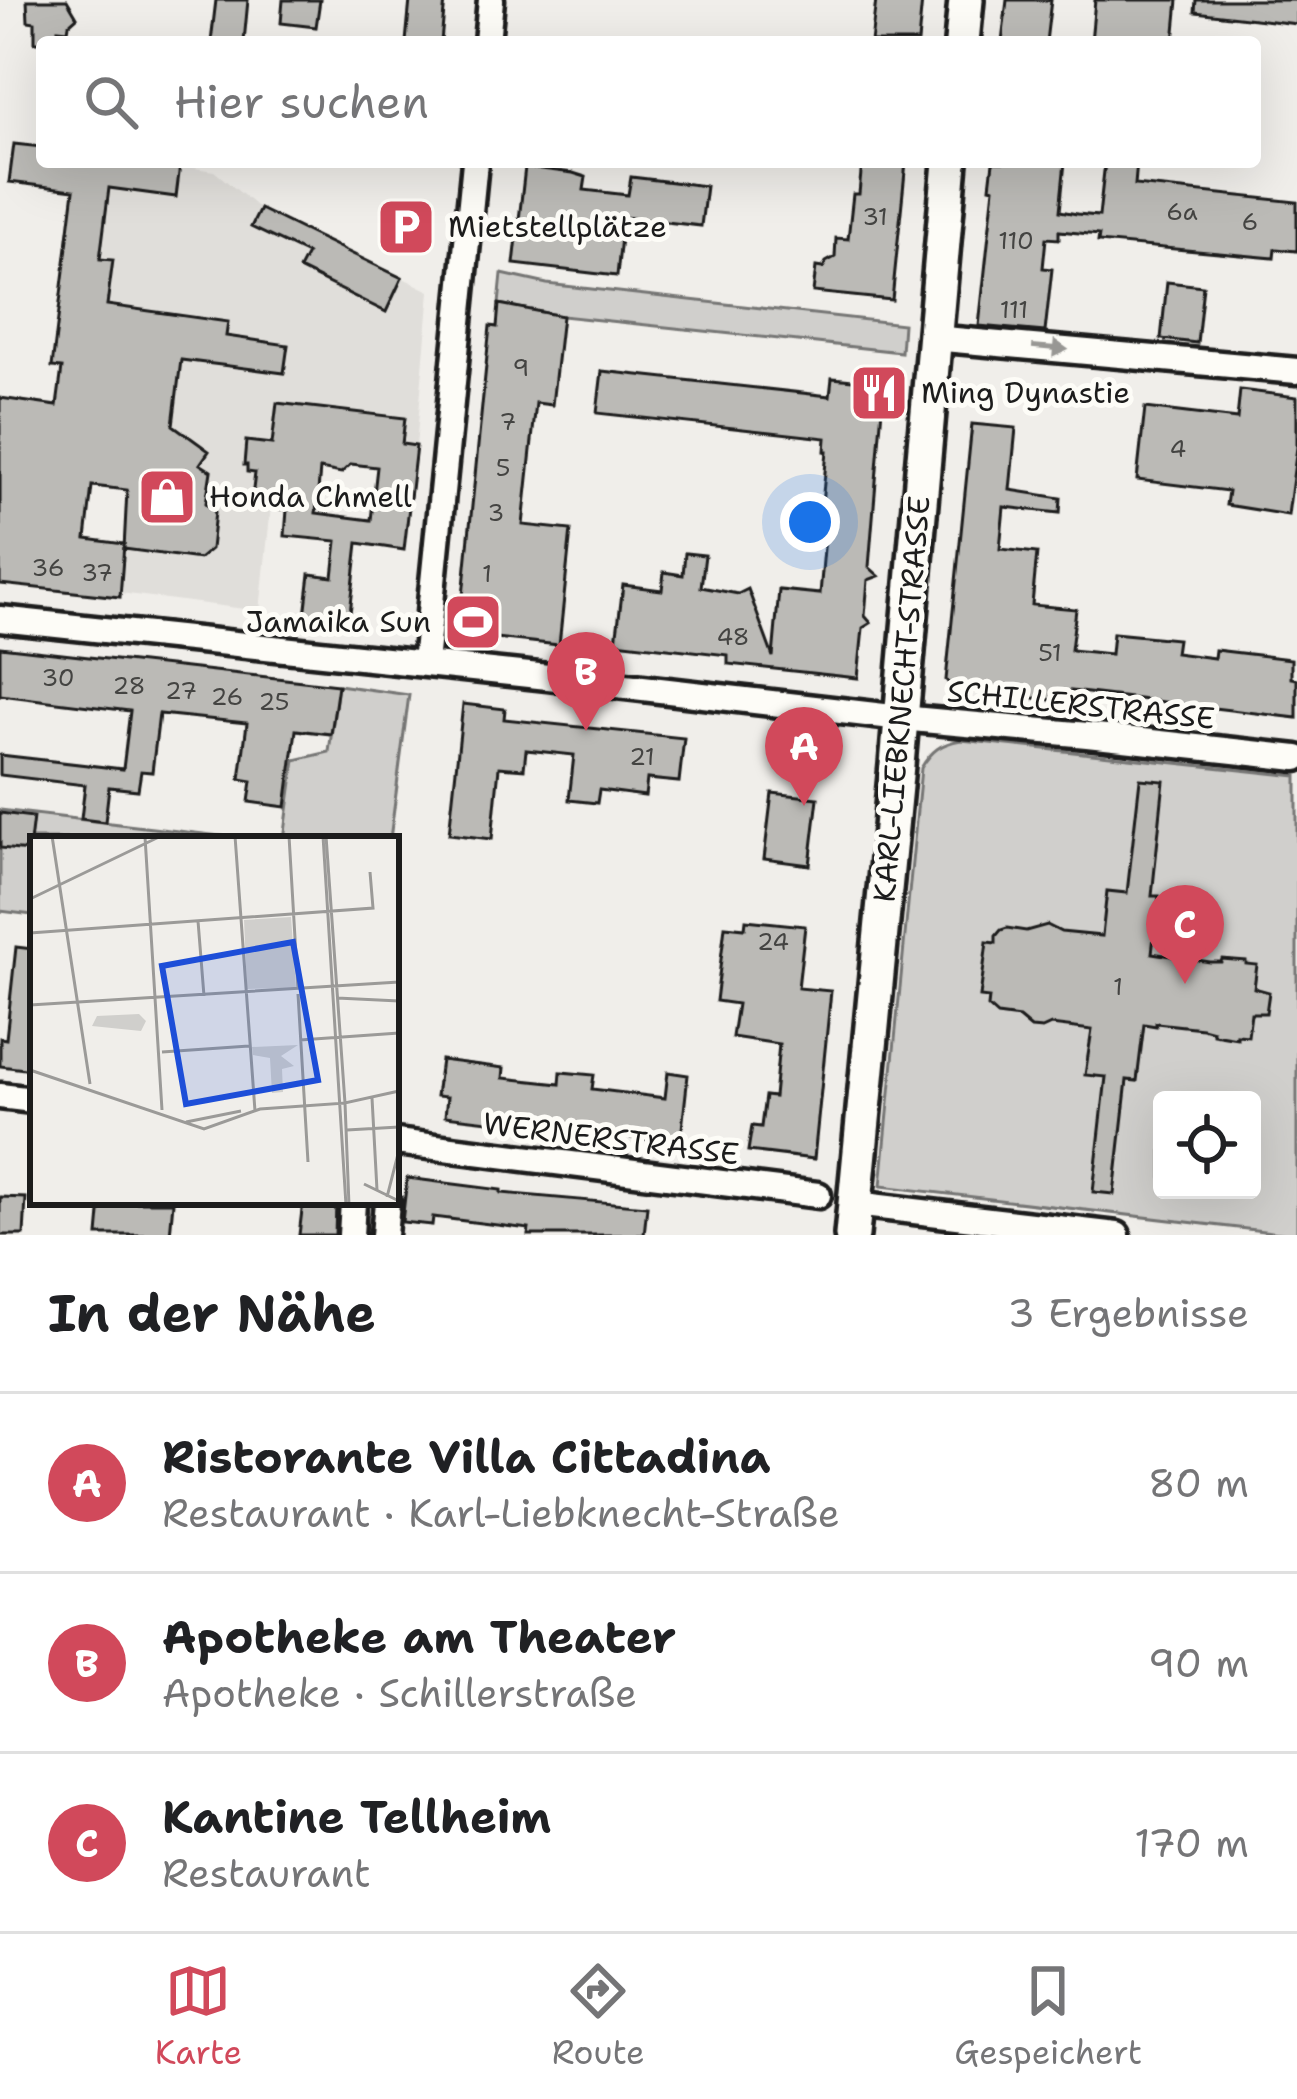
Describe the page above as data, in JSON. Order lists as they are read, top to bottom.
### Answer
{
  "streets": {
    "main road": ["KARL-LIEBKNECHT-STRASSE"],
    "street": ["SCHILLERSTRASSE", "WERNERSTRASSE"]
  },
  "crossings": [
    ["KARL-LIEBKNECHT-STRASSE", "SCHILLERSTRASSE"]
  ],
  "places": {
    "parking": ["Mietstellplätze"],
    "restaurant": ["Ming Dynastie"],
    "shop": ["Honda Chmell"],
    "sports": ["Jamaika Sun"]
  },
  "house_numbers": [
    "6a",
    "31",
    "6",
    "110",
    "111",
    "9",
    "7",
    "4",
    "5",
    "3",
    "36",
    "37",
    "1",
    "48",
    "51",
    "30",
    "28",
    "27",
    "26",
    "25",
    "21",
    "24",
    "1"
  ],
  "page": {
    "search": "Hier suchen",
    "pins": ["B", "A", "C"],
    "heading": ["In der Nähe", "3 Ergebnisse"],
    "list": [
      {
        "mark": "A",
        "name": "Ristorante Villa Cittadina",
        "note": "Restaurant · Karl-Liebknecht-Straße",
        "value": "80 m"
      },
      {
        "mark": "B",
        "name": "Apotheke am Theater",
        "note": "Apotheke · Schillerstraße",
        "value": "90 m"
      },
      {
        "mark": "C",
        "name": "Kantine Tellheim",
        "note": "Restaurant",
        "value": "170 m"
      }
    ],
    "nav": ["Karte", "Route", "Gespeichert"]
  }
}
